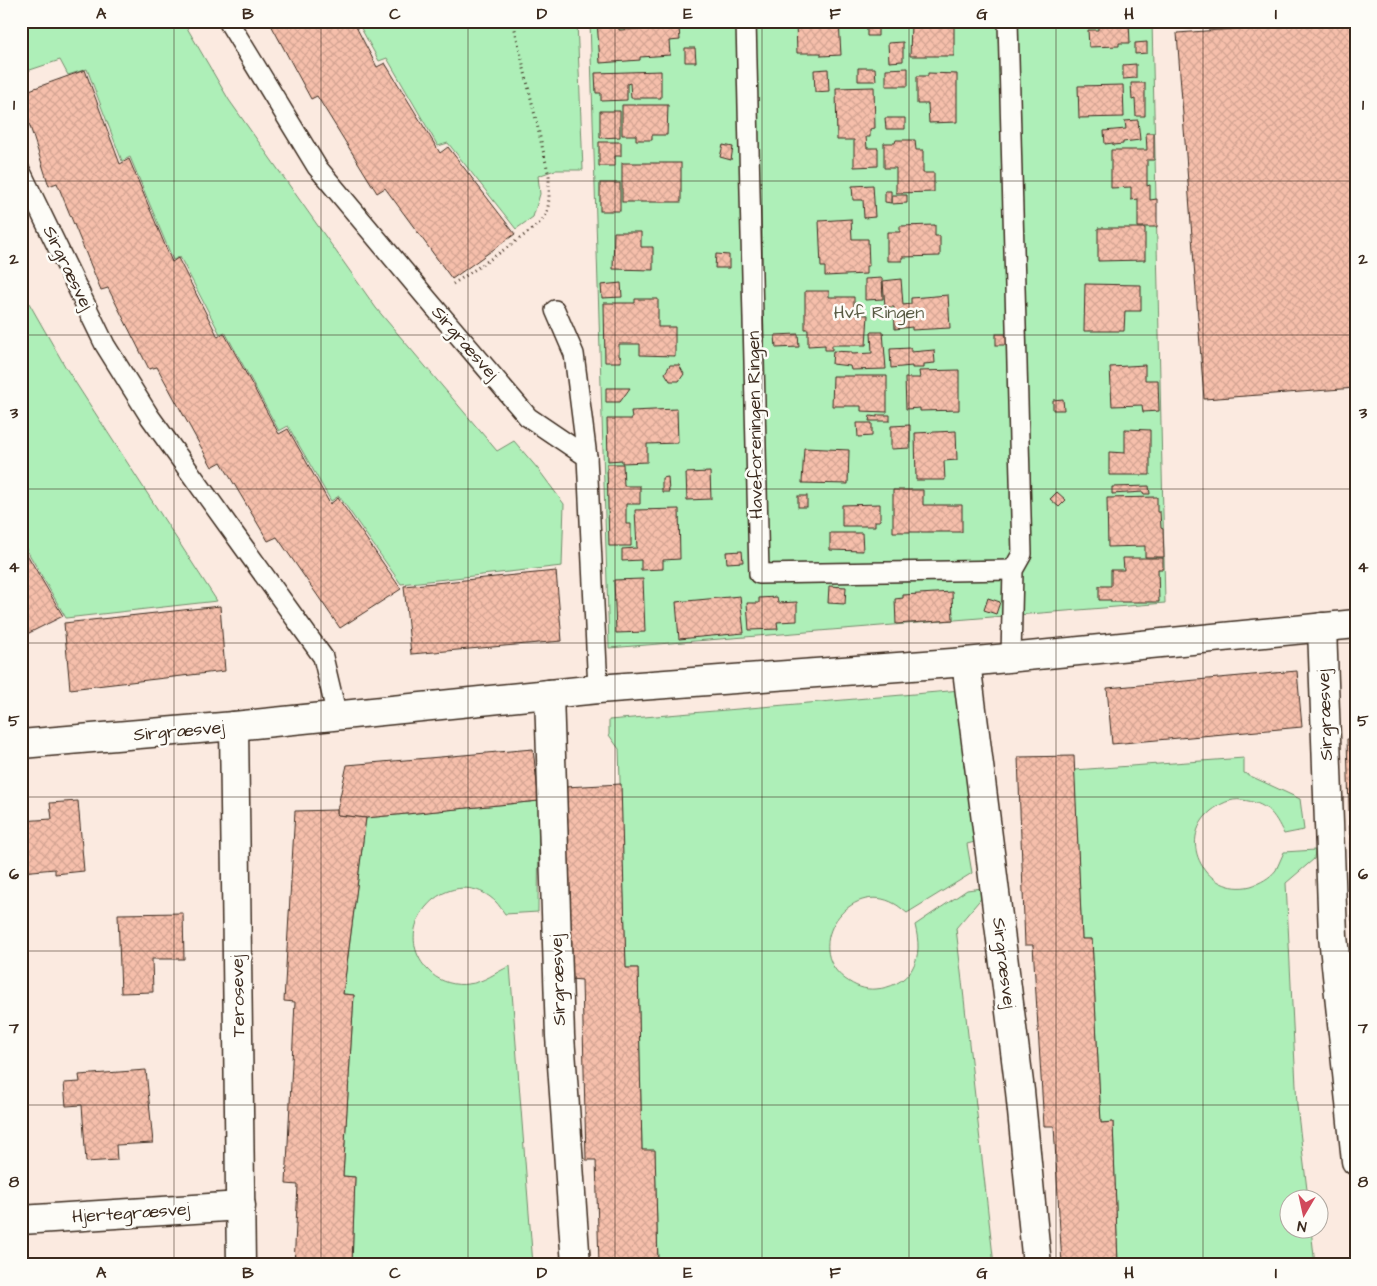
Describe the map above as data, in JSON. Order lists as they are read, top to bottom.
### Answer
{
  "streets": {
    "street": ["Sirgræsvej", "Terosevej", "Hjertegræsvej"],
    "lane": ["Haveforeningen Ringen"]
  },
  "crossings": [
    ["Sirgræsvej", "Terosevej"],
    ["Terosevej", "Hjertegræsvej"]
  ],
  "parks": ["Hvf Ringen"],
  "north": "bottom",
  "grid": {
    "columns": [
      "A",
      "B",
      "C",
      "D",
      "E",
      "F",
      "G",
      "H",
      "I"
    ],
    "rows": [
      "1",
      "2",
      "3",
      "4",
      "5",
      "6",
      "7",
      "8"
    ]
  }
}
